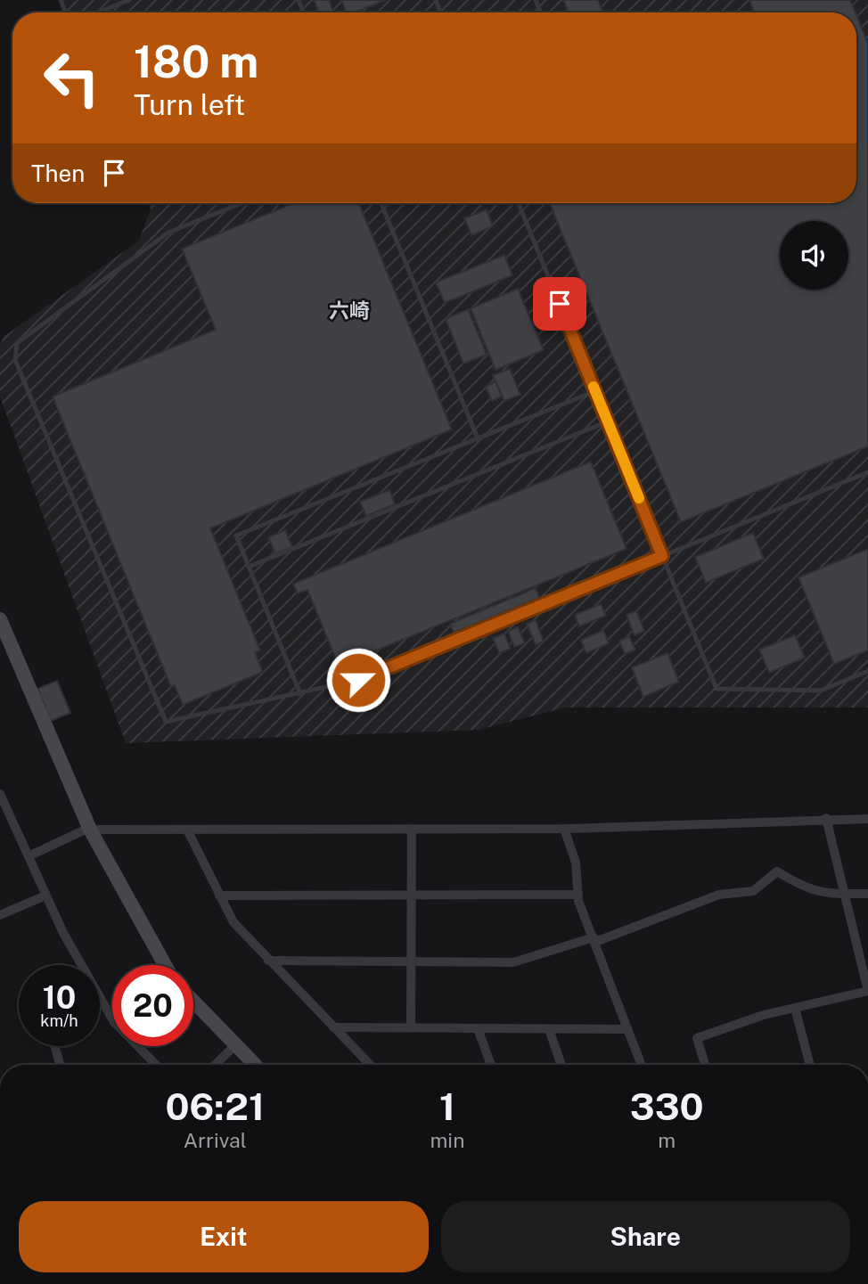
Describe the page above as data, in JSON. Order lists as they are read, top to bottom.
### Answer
{
  "districts": ["六崎"],
  "page": {
    "turn": ["180 m", "Turn left"],
    "then": "Then",
    "speed": "10 km/h",
    "limit": "20",
    "eta": [
      "06:21",
      "Arrival",
      "1",
      "min",
      "330",
      "m"
    ],
    "buttons": ["Exit", "Share"]
  }
}
